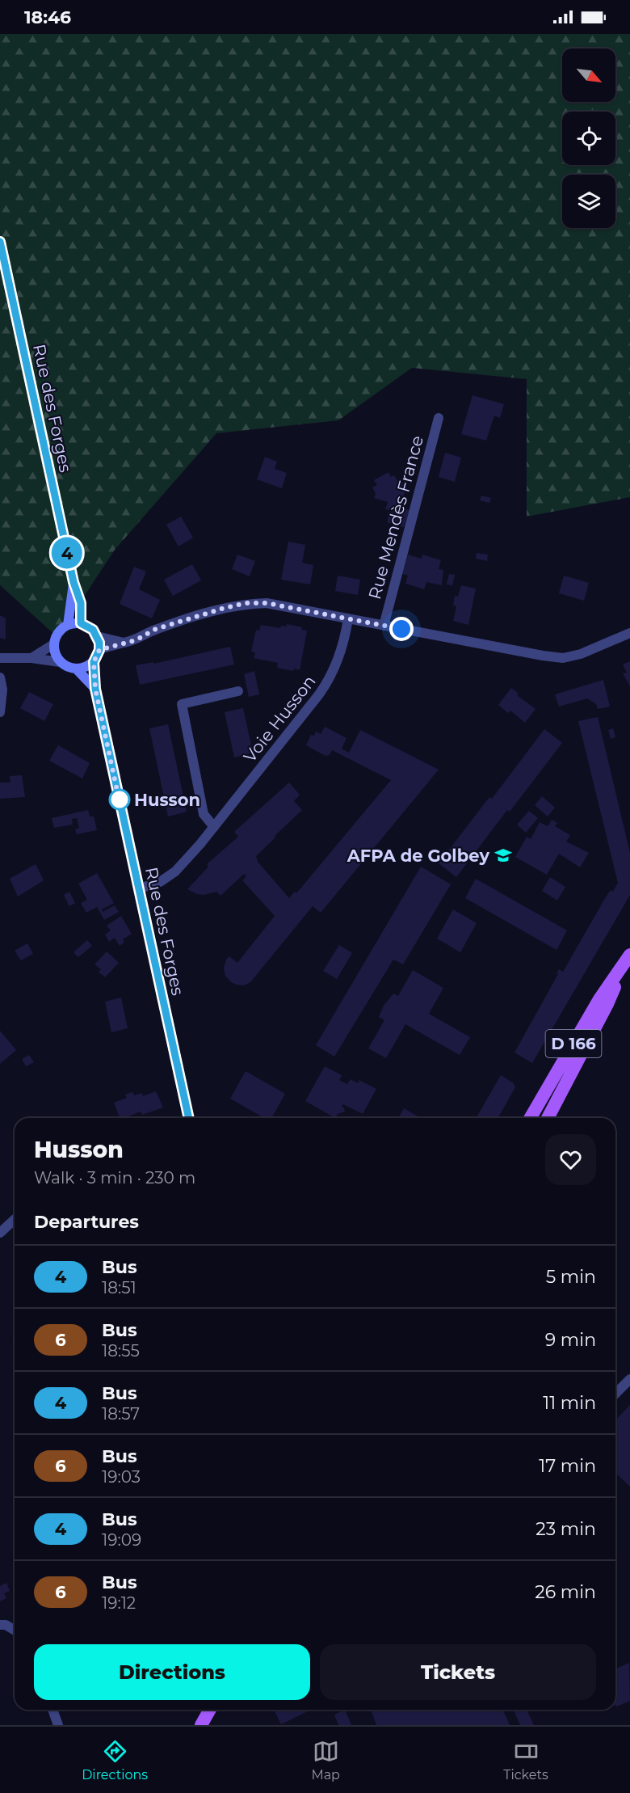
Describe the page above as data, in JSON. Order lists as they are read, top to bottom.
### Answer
{
  "streets": {
    "main road": ["Rue des Forges", "D 166"],
    "street": ["Rue Mendès France", "Voie Husson"]
  },
  "crossings": [
    ["Rue des Forges", "Rue Mendès France"],
    ["Rue des Forges", "Voie Husson"],
    ["Rue Mendès France", "Voie Husson"]
  ],
  "places": {
    "other": ["Husson"],
    "school or university": ["AFPA de Golbey"]
  },
  "lines": ["bus line 4"],
  "north": "bottom right",
  "page": {
    "status": "18:46",
    "on_map": "4",
    "heading": [
      ["Husson", "Walk · 3 min · 230 m"],
      "Departures"
    ],
    "list": [
      {
        "mark": "4",
        "name": "Bus",
        "note": "18:51",
        "value": "5 min"
      },
      {
        "mark": "6",
        "name": "Bus",
        "note": "18:55",
        "value": "9 min"
      },
      {
        "mark": "4",
        "name": "Bus",
        "note": "18:57",
        "value": "11 min"
      },
      {
        "mark": "6",
        "name": "Bus",
        "note": "19:03",
        "value": "17 min"
      },
      {
        "mark": "4",
        "name": "Bus",
        "note": "19:09",
        "value": "23 min"
      },
      {
        "mark": "6",
        "name": "Bus",
        "note": "19:12",
        "value": "26 min"
      }
    ],
    "buttons": ["Directions", "Tickets"],
    "tabs": ["Directions", "Map", "Tickets"]
  }
}
